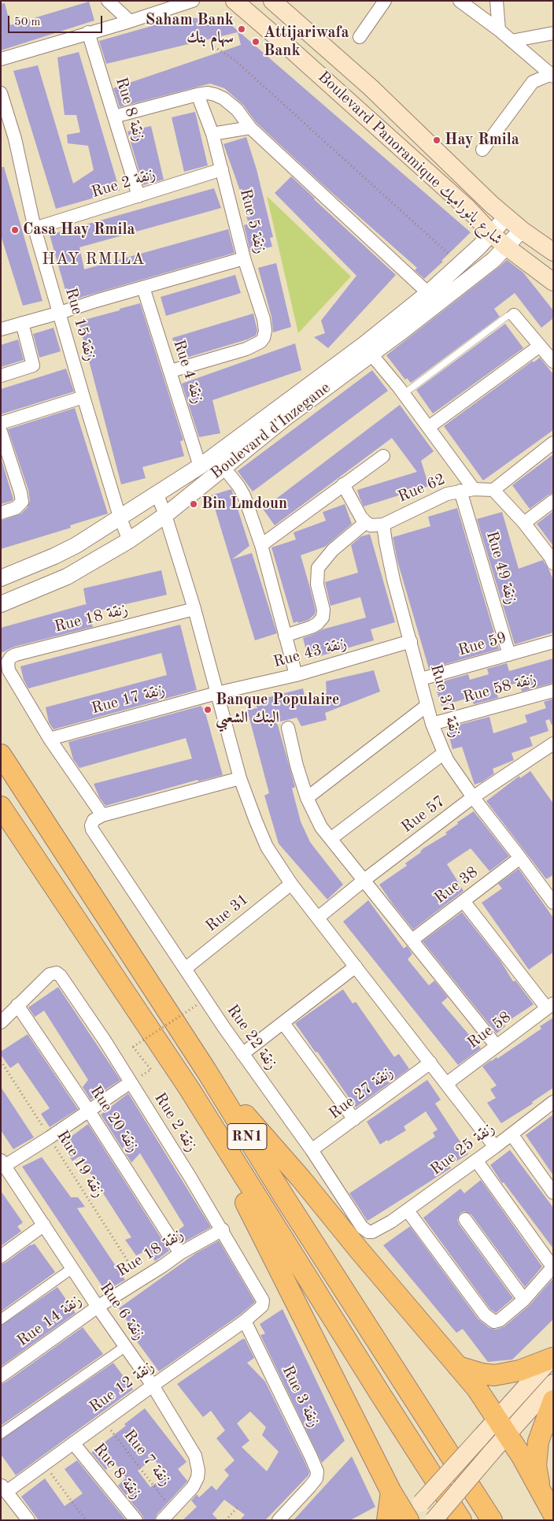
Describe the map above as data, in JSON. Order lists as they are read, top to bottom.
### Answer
{
  "streets": {
    "highway": ["RN1"],
    "main road": ["Boulevard Panoramique شارع بانوراميك"],
    "street": [
      "Rue 8 زنقة",
      "Rue 2 زنقة",
      "Rue 5 زنقة",
      "Rue 15 زنقة",
      "Rue 4 زنقة",
      "Boulevard d'Inzegane",
      "Rue 62",
      "Rue 49 زنقة",
      "Rue 18 زنقة",
      "Rue 59",
      "Rue 43 زنقة",
      "Rue 58 زنقة",
      "Rue 17 زنقة",
      "Rue 37 زنقة",
      "Rue 57",
      "Rue 38",
      "Rue 31",
      "Rue 58",
      "Rue 22 زنقة",
      "Rue 27 زنقة",
      "Rue 20 زنقة",
      "Rue 25 زنقة",
      "Rue 6 زنقة",
      "Rue 14 زنقة",
      "Rue 12 زنقة",
      "Rue 3 زنقة"
    ],
    "path": ["Rue 19 زنقة", "Rue 7 زنقة"]
  },
  "crossings": [
    ["Rue 8 زنقة", "Rue 2 زنقة"],
    ["Rue 8 زنقة", "Rue 12 زنقة"],
    ["Boulevard Panoramique شارع بانوراميك", "Boulevard d'Inzegane"],
    ["Rue 2 زنقة", "Rue 5 زنقة"],
    ["Rue 2 زنقة", "Rue 15 زنقة"],
    ["Rue 2 زنقة", "Rue 18 زنقة"],
    ["Rue 2 زنقة", "Rue 20 زنقة"],
    ["Rue 2 زنقة", "Rue 12 زنقة"],
    ["Rue 5 زنقة", "Rue 4 زنقة"],
    ["Rue 15 زنقة", "Boulevard d'Inzegane"],
    ["Rue 4 زنقة", "Boulevard d'Inzegane"],
    ["Boulevard d'Inzegane", "Rue 49 زنقة"],
    ["Rue 62", "Rue 49 زنقة"],
    ["Rue 62", "Rue 37 زنقة"],
    ["Rue 49 زنقة", "Rue 59"],
    ["Rue 18 زنقة", "Rue 17 زنقة"],
    ["Rue 18 زنقة", "Rue 20 زنقة"],
    ["Rue 18 زنقة", "Rue 19 زنقة"],
    ["Rue 18 زنقة", "Rue 6 زنقة"],
    ["Rue 18 زنقة", "Rue 14 زنقة"],
    ["Rue 59", "Rue 37 زنقة"],
    ["Rue 43 زنقة", "Rue 17 زنقة"],
    ["Rue 43 زنقة", "Rue 37 زنقة"],
    ["Rue 58 زنقة", "Rue 37 زنقة"],
    ["Rue 37 زنقة", "Rue 57"],
    ["Rue 37 زنقة", "Rue 38"],
    ["Rue 31", "Rue 22 زنقة"],
    ["Rue 22 زنقة", "Rue 27 زنقة"],
    ["Rue 22 زنقة", "Rue 25 زنقة"],
    ["Rue 6 زنقة", "Rue 14 زنقة"],
    ["Rue 6 زنقة", "Rue 12 زنقة"],
    ["Rue 6 زنقة", "Rue 7 زنقة"],
    ["Rue 12 زنقة", "Rue 3 زنقة"],
    ["Rue 12 زنقة", "Rue 7 زنقة"]
  ],
  "districts": ["HAY RMILA"],
  "places": [
    "Saham Bank سهام بنك",
    "Attijariwafa Bank",
    "Hay Rmila",
    "Casa Hay Rmila",
    "Bin Lmdoun",
    "Banque Populaire البنك الشعبي"
  ],
  "scale_bar": "50 m"
}
